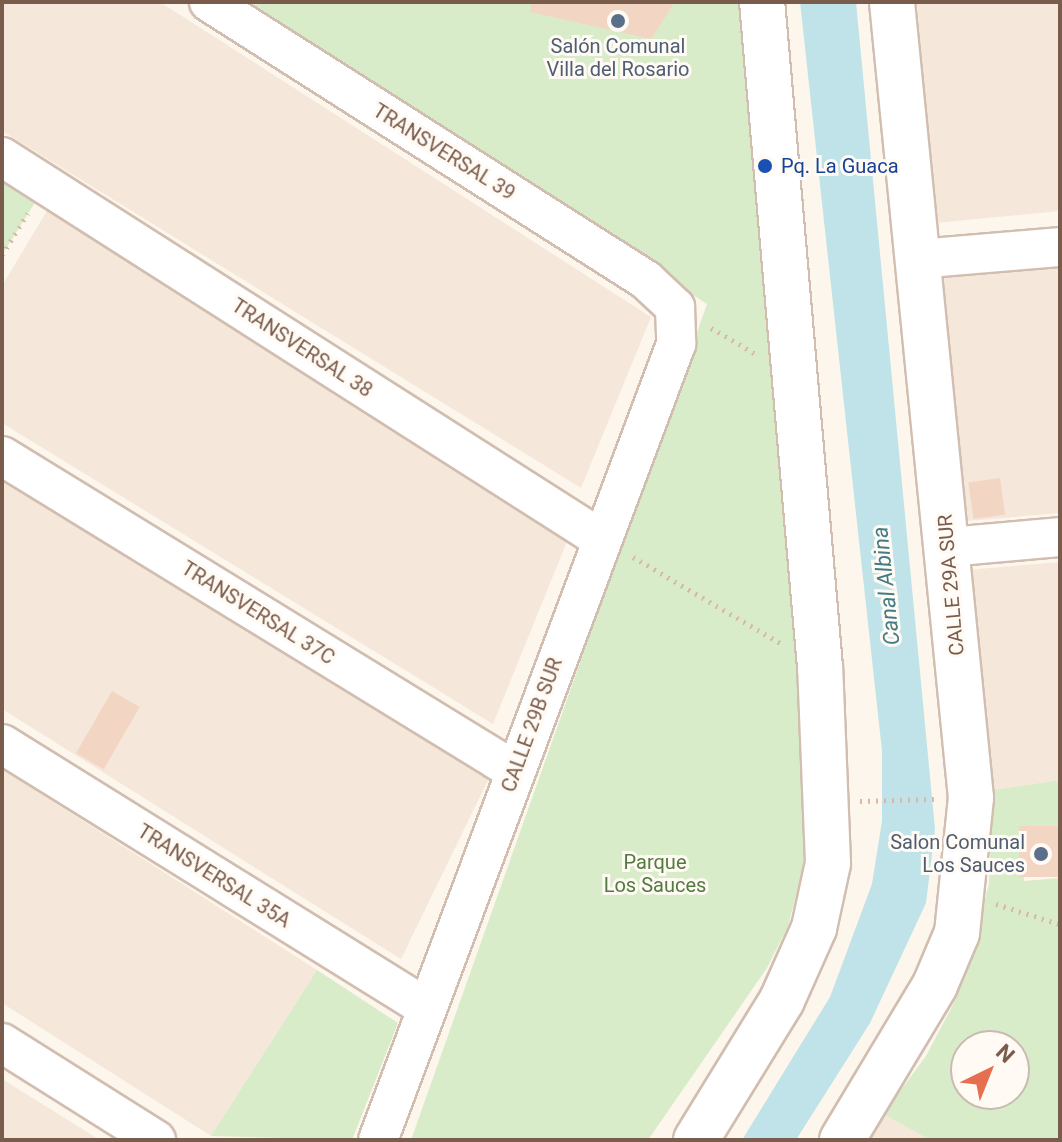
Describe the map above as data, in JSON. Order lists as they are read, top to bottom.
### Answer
{
  "streets": {
    "street": [
      "TRANSVERSAL 39",
      "TRANSVERSAL 38",
      "CALLE 29A SUR",
      "TRANSVERSAL 37C",
      "CALLE 29B SUR",
      "TRANSVERSAL 35A"
    ]
  },
  "crossings": [
    ["TRANSVERSAL 39", "CALLE 29B SUR"],
    ["TRANSVERSAL 38", "CALLE 29B SUR"],
    ["TRANSVERSAL 37C", "CALLE 29B SUR"],
    ["CALLE 29B SUR", "TRANSVERSAL 35A"]
  ],
  "water": ["Canal Albina"],
  "parks": ["Parque Los Sauces"],
  "places": ["Salón Comunal Villa del Rosario", "Pq. La Guaca", "Salon Comunal Los Sauces"],
  "north": "top right"
}
